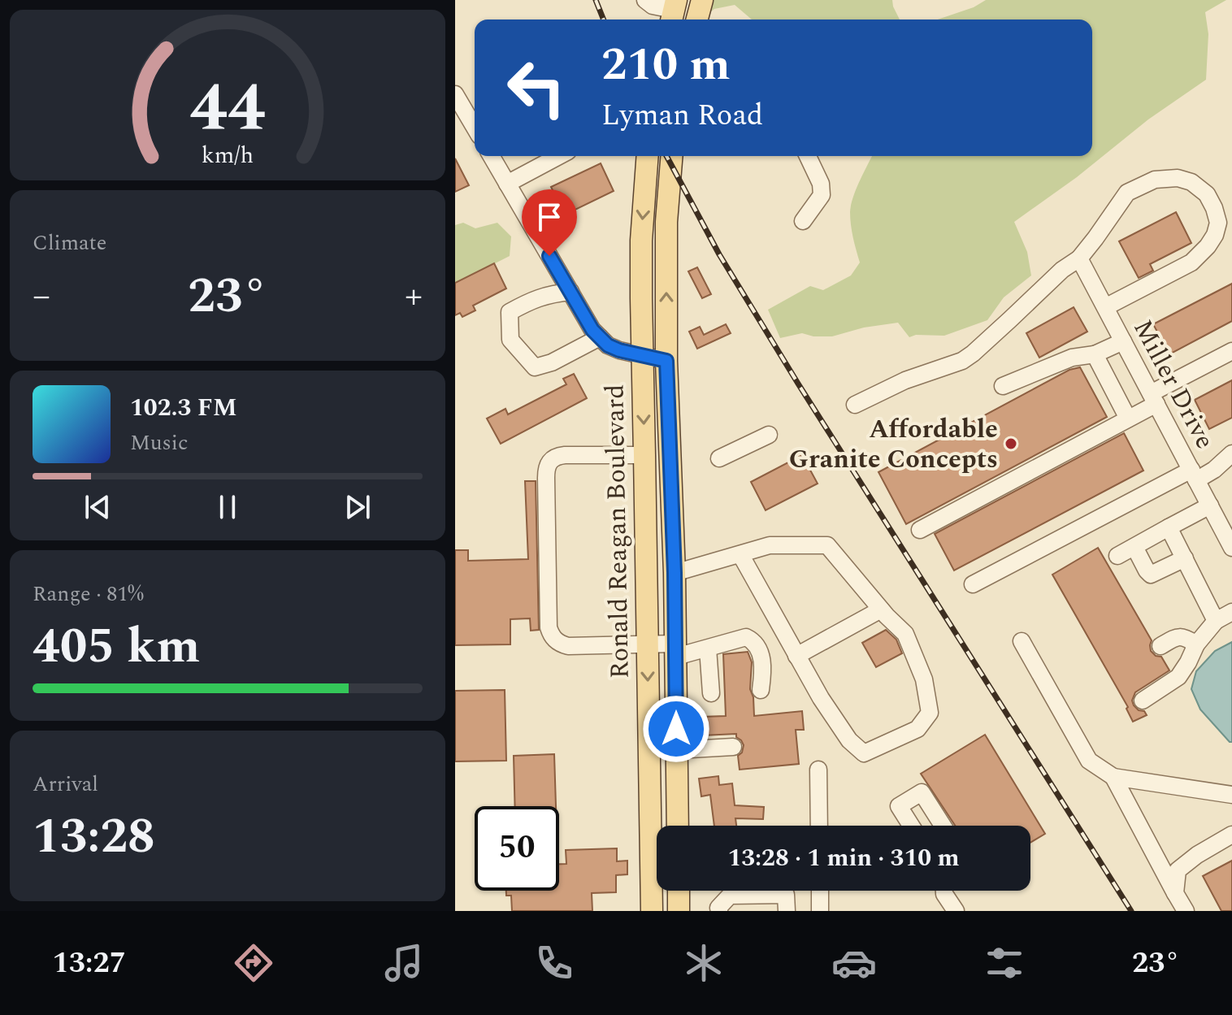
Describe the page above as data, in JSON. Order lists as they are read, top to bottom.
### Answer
{
  "streets": {
    "main road": ["Ronald Reagan Boulevard"],
    "street": ["Miller Drive"]
  },
  "places": ["Affordable Granite Concepts"],
  "page": {
    "turn": ["210 m", "Lyman Road"],
    "tile": [
      "Climate",
      ["Range · 81%", "405 km"],
      ["Arrival", "13:28"]
    ],
    "heat": ["−", "23°", "+"],
    "song": ["102.3 FM", "Music"],
    "limit": "50",
    "trip": "13:28 · 1 min · 310 m",
    "tabs": ["13:27", "23°"],
    "gauge": ["44", "km/h"]
  }
}
